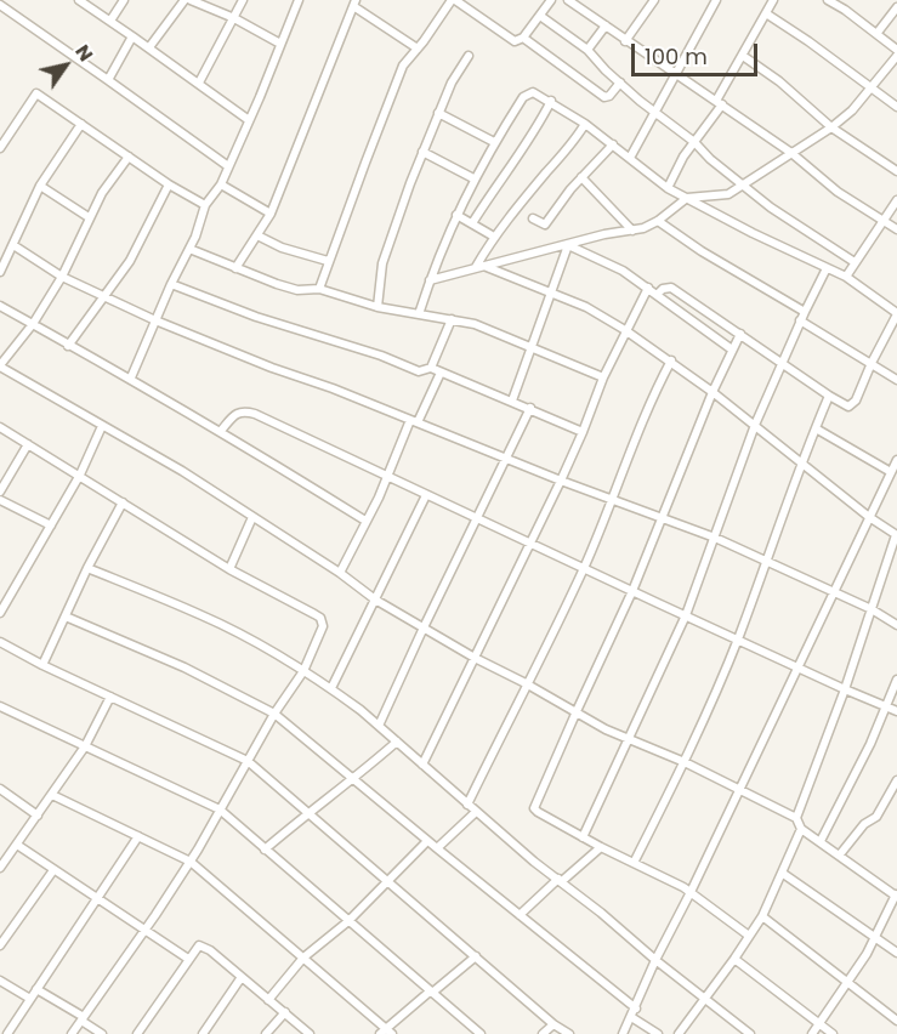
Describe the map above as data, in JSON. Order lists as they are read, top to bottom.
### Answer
{
  "scale_bar": "100 m",
  "north": "top right"
}
